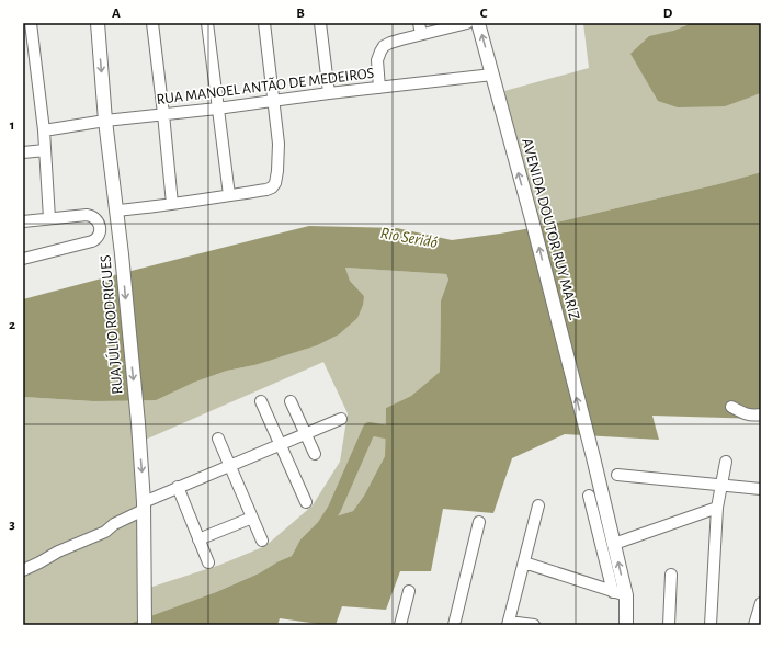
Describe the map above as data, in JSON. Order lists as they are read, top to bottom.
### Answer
{
  "streets": {
    "main road": ["AVENIDA DOUTOR RUY MARIZ", "RUA JÚLIO RODRIGUES"],
    "street": ["RUA MANOEL ANTÃO DE MEDEIROS"]
  },
  "crossings": [
    ["RUA MANOEL ANTÃO DE MEDEIROS", "AVENIDA DOUTOR RUY MARIZ"],
    ["RUA MANOEL ANTÃO DE MEDEIROS", "RUA JÚLIO RODRIGUES"]
  ],
  "one_way": ["AVENIDA DOUTOR RUY MARIZ", "RUA JÚLIO RODRIGUES"],
  "water": ["Rio Seridó"],
  "grid": {
    "columns": [
      "A",
      "B",
      "C",
      "D"
    ],
    "rows": ["1", "2", "3"]
  }
}
